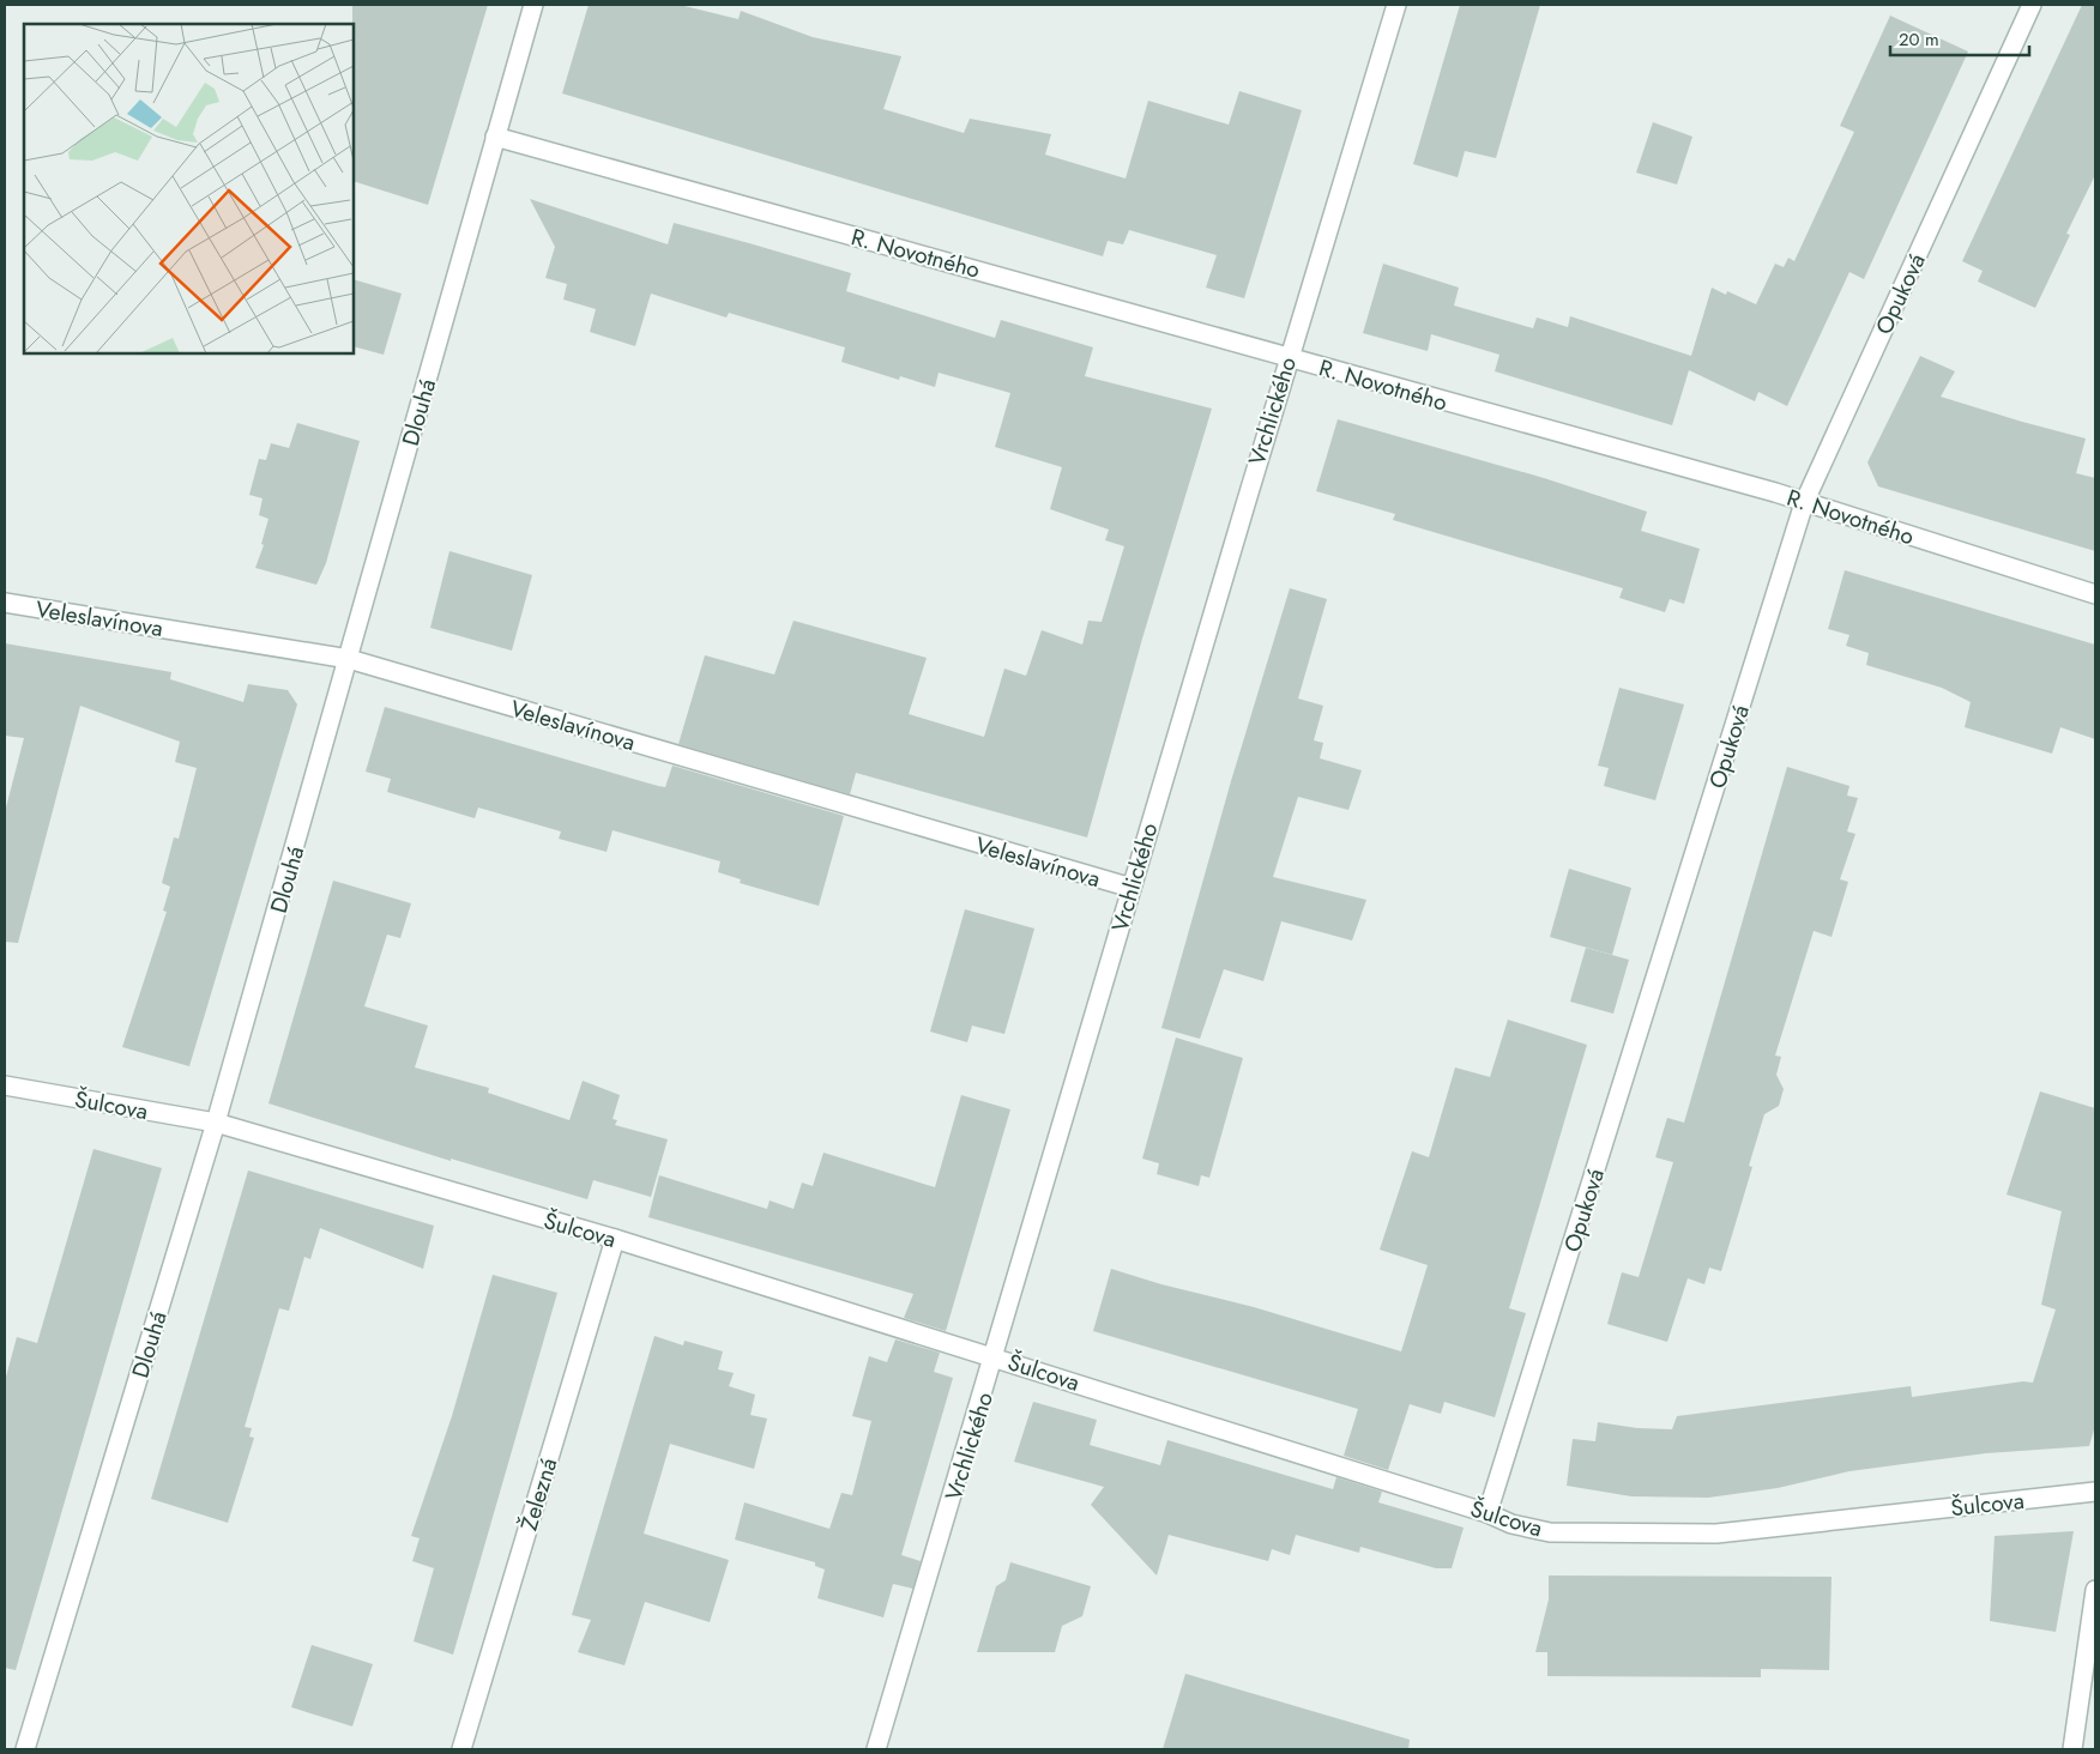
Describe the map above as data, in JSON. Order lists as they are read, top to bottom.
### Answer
{
  "streets": {
    "street": [
      "R. Novotného",
      "Opuková",
      "Vrchlického",
      "Dlouhá",
      "Veleslavínova",
      "Šulcova",
      "Železná"
    ]
  },
  "crossings": [
    ["R. Novotného", "Opuková"],
    ["R. Novotného", "Vrchlického"],
    ["R. Novotného", "Dlouhá"],
    ["Opuková", "Šulcova"],
    ["Vrchlického", "Veleslavínova"],
    ["Vrchlického", "Šulcova"],
    ["Dlouhá", "Veleslavínova"],
    ["Dlouhá", "Šulcova"],
    ["Šulcova", "Železná"]
  ],
  "scale_bar": "20 m"
}
